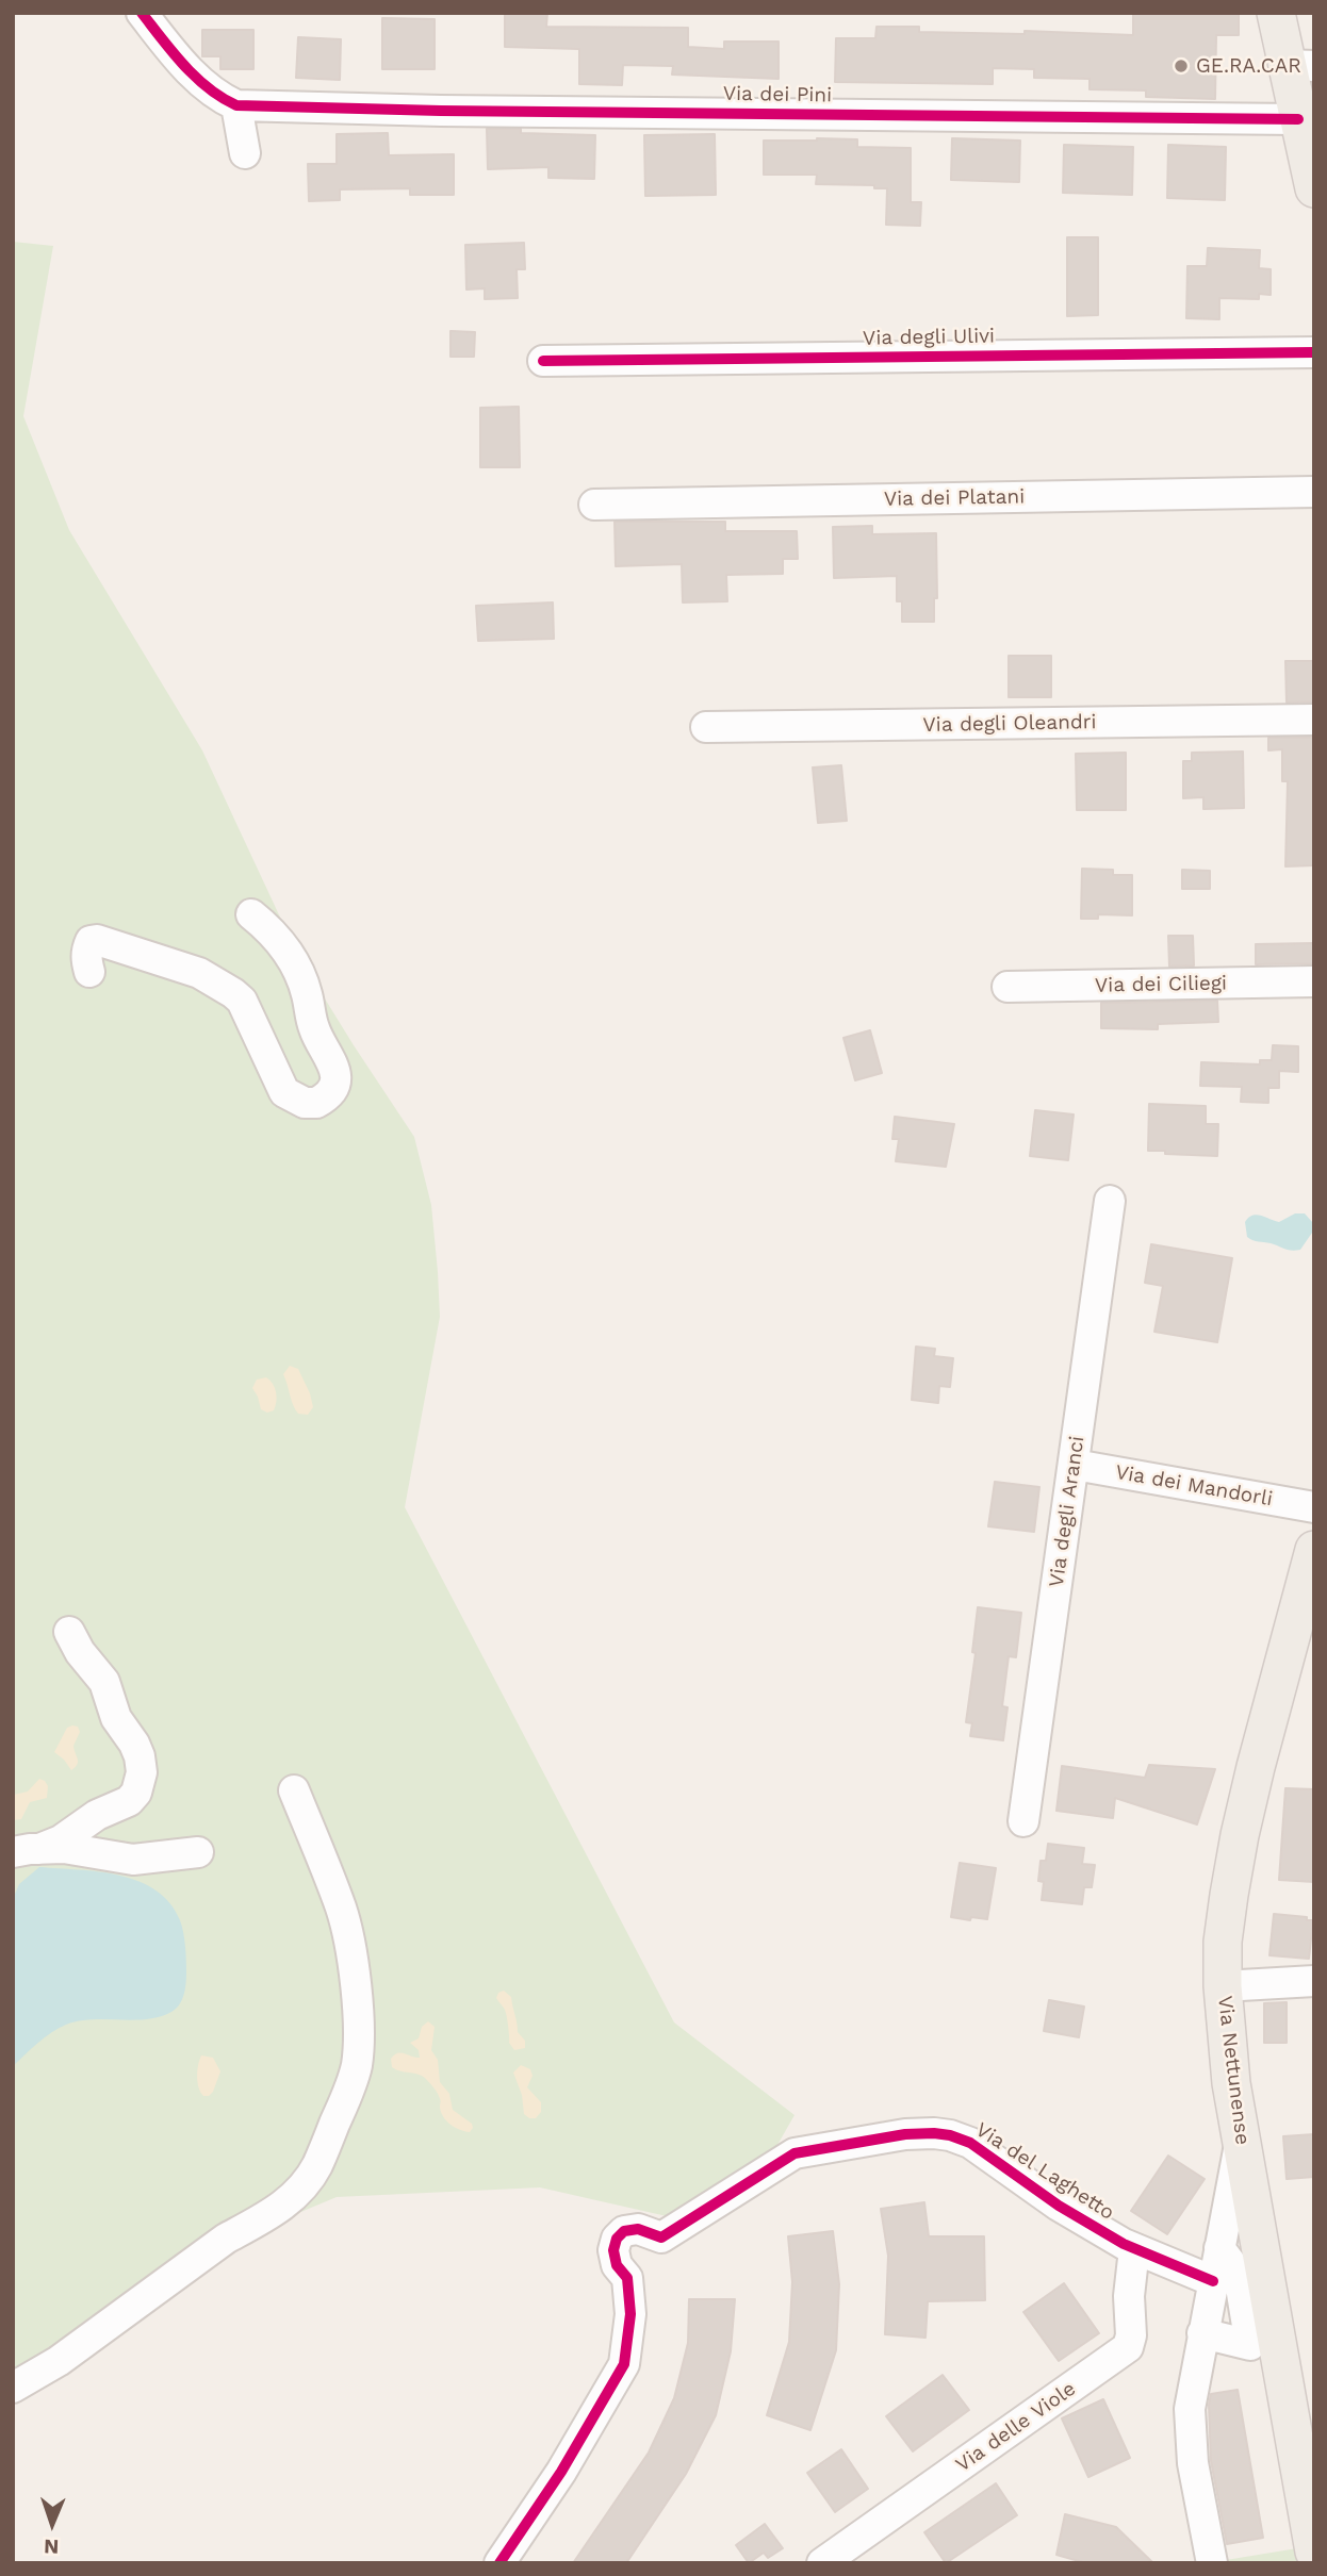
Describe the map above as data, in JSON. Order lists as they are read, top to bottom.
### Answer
{
  "streets": {
    "main road": ["Via Nettunense"],
    "street": [
      "Via dei Pini",
      "Via degli Ulivi",
      "Via dei Platani",
      "Via degli Oleandri",
      "Via dei Ciliegi",
      "Via dei Mandorli",
      "Via degli Aranci",
      "Via del Laghetto",
      "Via delle Viole"
    ]
  },
  "crossings": [
    ["Via dei Mandorli", "Via degli Aranci"],
    ["Via del Laghetto", "Via delle Viole"]
  ],
  "places": ["GE.RA.CAR"],
  "north": "bottom"
}
